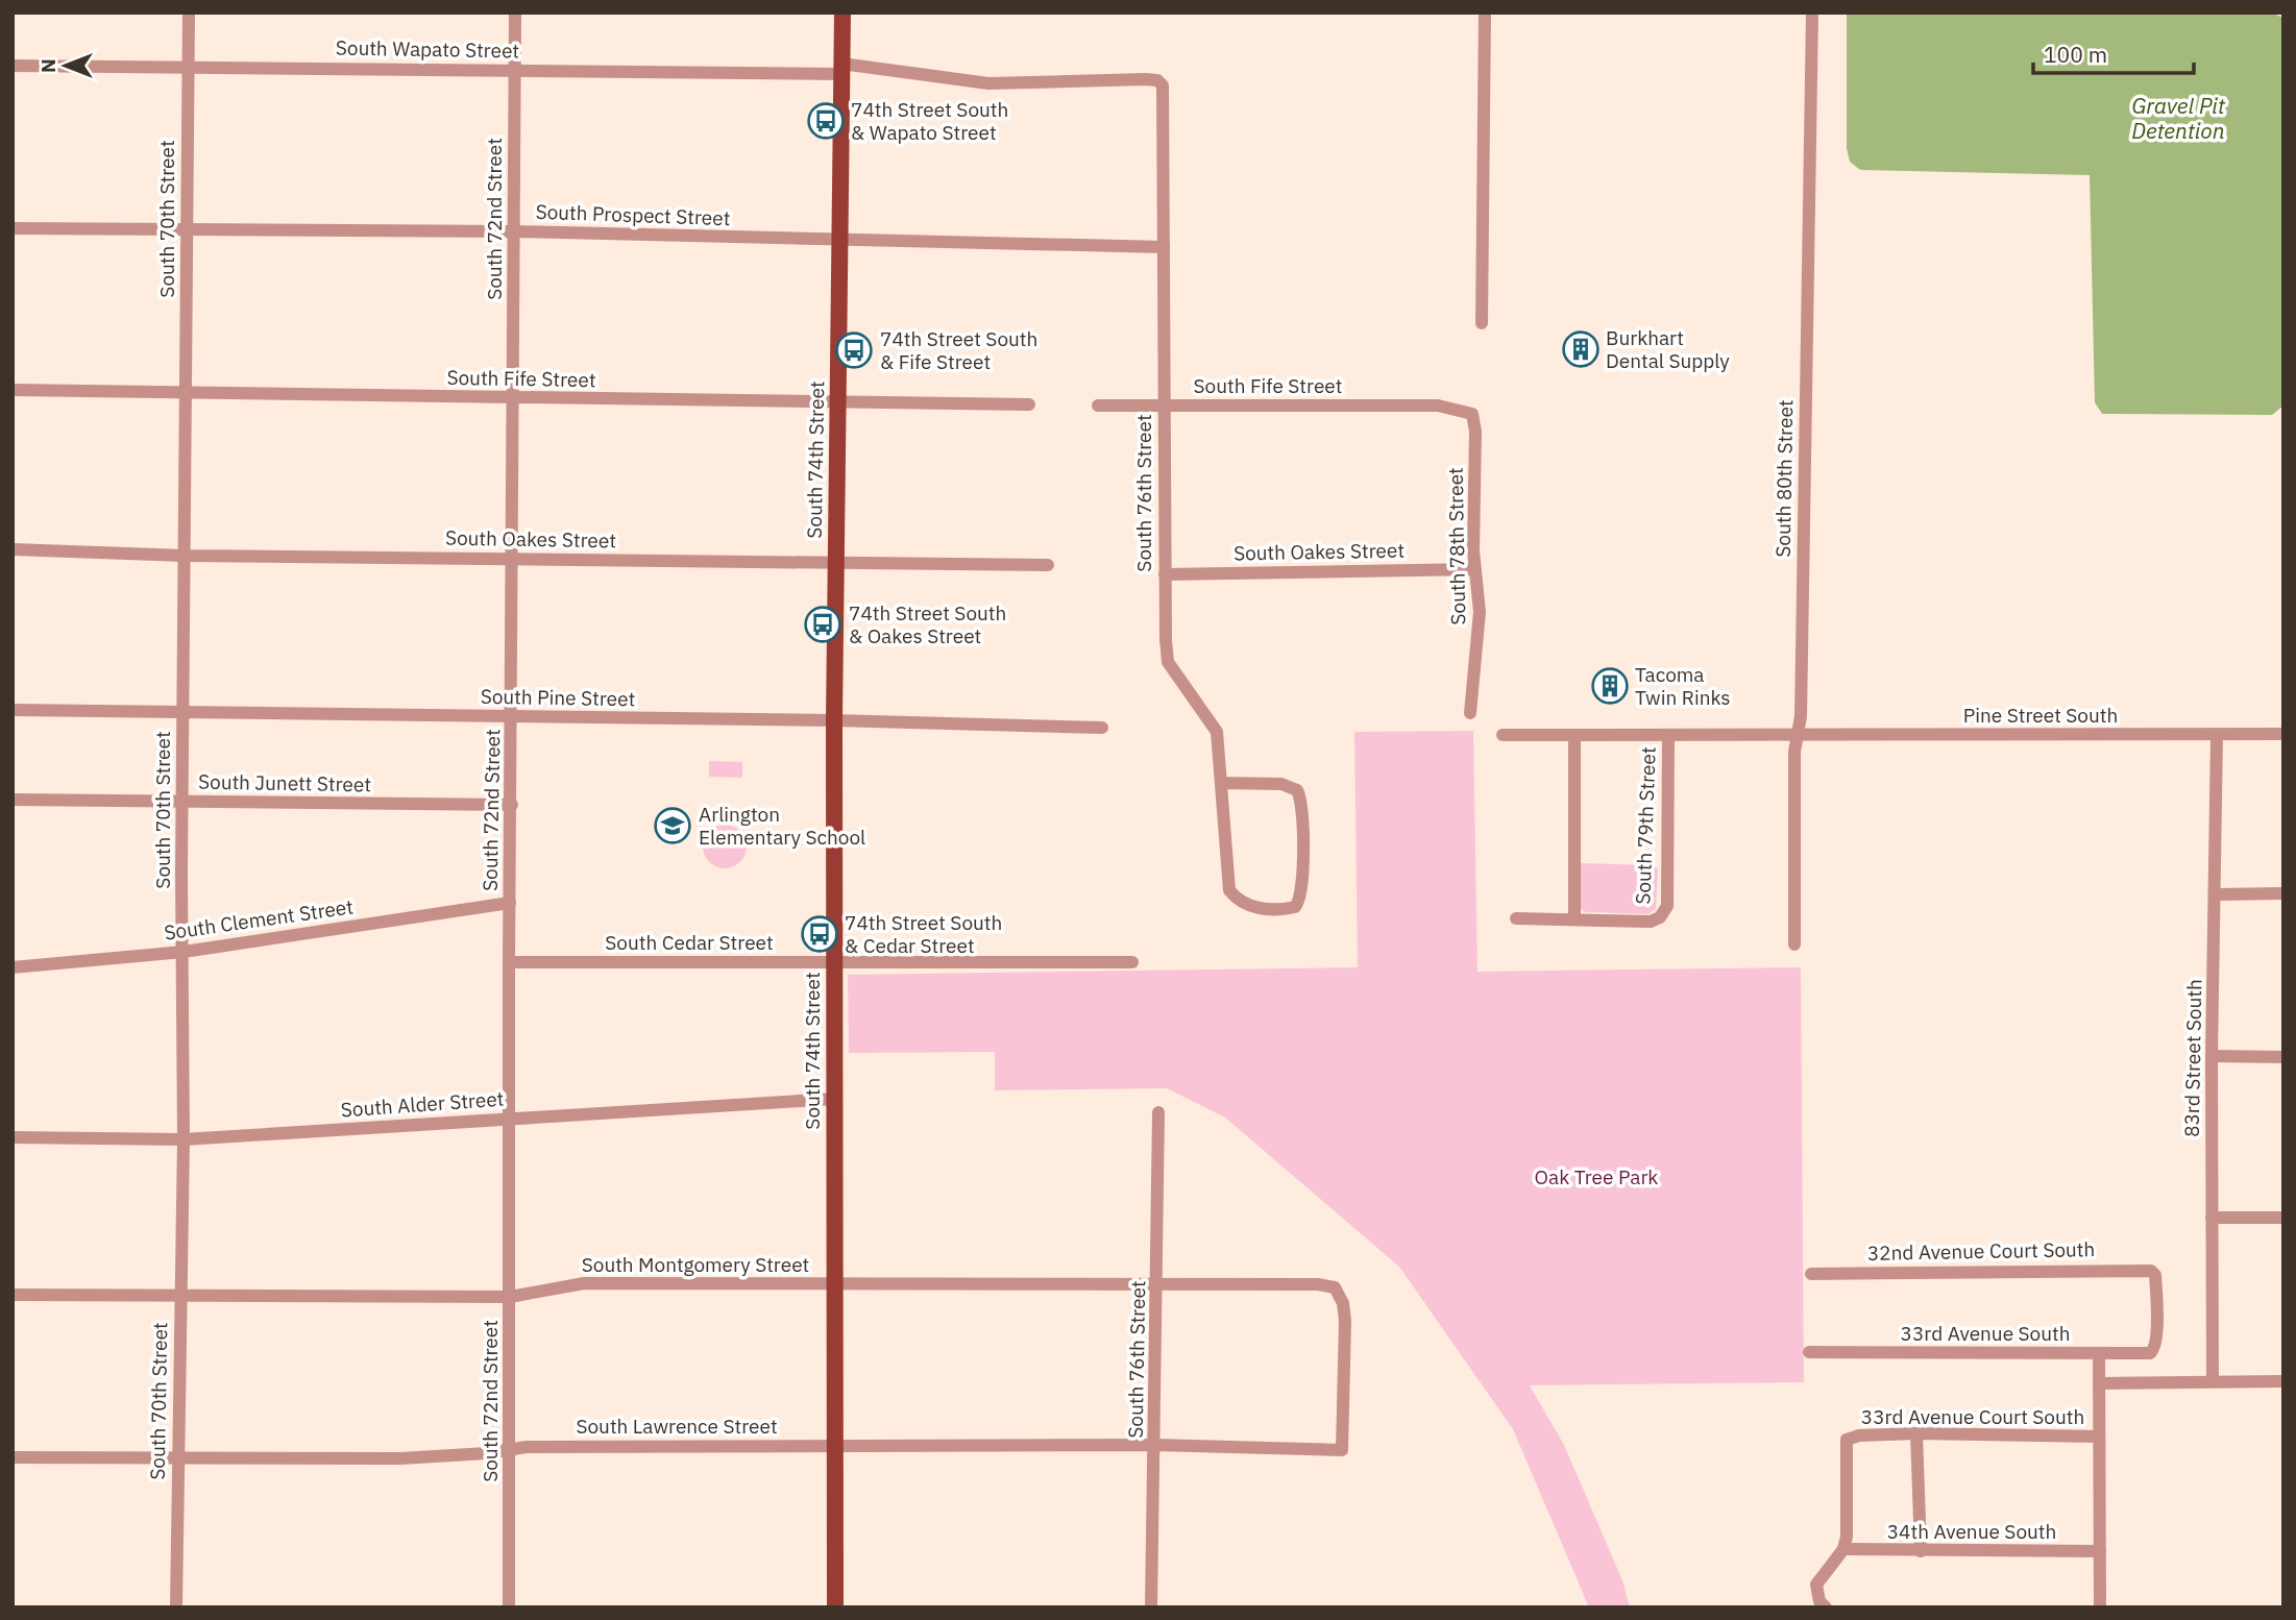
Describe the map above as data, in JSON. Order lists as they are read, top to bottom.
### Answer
{
  "streets": {
    "main road": ["South 74th Street"],
    "street": [
      "South Wapato Street",
      "South Prospect Street",
      "South 70th Street",
      "South 72nd Street",
      "South Fife Street",
      "South 80th Street",
      "South 76th Street",
      "South Oakes Street",
      "South 78th Street",
      "South Pine Street",
      "Pine Street South",
      "South Junett Street",
      "South 79th Street",
      "South Clement Street",
      "South Cedar Street",
      "83rd Street South",
      "South Alder Street",
      "32nd Avenue Court South",
      "South Montgomery Street",
      "33rd Avenue South",
      "33rd Avenue Court South",
      "South Lawrence Street",
      "34th Avenue South"
    ]
  },
  "crossings": [
    ["South Wapato Street", "South 70th Street"],
    ["South Wapato Street", "South 72nd Street"],
    ["South Wapato Street", "South 74th Street"],
    ["South Wapato Street", "South 76th Street"],
    ["South Prospect Street", "South 70th Street"],
    ["South Prospect Street", "South 72nd Street"],
    ["South Prospect Street", "South 74th Street"],
    ["South Prospect Street", "South 76th Street"],
    ["South 70th Street", "South Fife Street"],
    ["South 70th Street", "South Oakes Street"],
    ["South 70th Street", "South Pine Street"],
    ["South 70th Street", "South Junett Street"],
    ["South 70th Street", "South Clement Street"],
    ["South 70th Street", "South Alder Street"],
    ["South 70th Street", "South Montgomery Street"],
    ["South 70th Street", "South Lawrence Street"],
    ["South 72nd Street", "South Fife Street"],
    ["South 72nd Street", "South Oakes Street"],
    ["South 72nd Street", "South Pine Street"],
    ["South 72nd Street", "South Junett Street"],
    ["South 72nd Street", "South Clement Street"],
    ["South 72nd Street", "South Cedar Street"],
    ["South 72nd Street", "South Alder Street"],
    ["South 72nd Street", "South Montgomery Street"],
    ["South 72nd Street", "South Lawrence Street"],
    ["South Fife Street", "South 74th Street"],
    ["South Fife Street", "South 76th Street"],
    ["South Fife Street", "South 78th Street"],
    ["South 74th Street", "South Oakes Street"],
    ["South 74th Street", "South Pine Street"],
    ["South 74th Street", "South Cedar Street"],
    ["South 74th Street", "South Alder Street"],
    ["South 74th Street", "South Montgomery Street"],
    ["South 74th Street", "South Lawrence Street"],
    ["South 80th Street", "Pine Street South"],
    ["South 76th Street", "South Oakes Street"],
    ["South 76th Street", "South Montgomery Street"],
    ["South 76th Street", "South Lawrence Street"],
    ["South Oakes Street", "South 78th Street"],
    ["Pine Street South", "83rd Street South"],
    ["32nd Avenue Court South", "33rd Avenue South"],
    ["South Montgomery Street", "South Lawrence Street"],
    ["33rd Avenue Court South", "34th Avenue South"]
  ],
  "water": ["Gravel Pit Detention"],
  "parks": ["Oak Tree Park"],
  "places": {
    "bus stop": [
      "74th Street South & Wapato Street",
      "74th Street South & Fife Street",
      "74th Street South & Oakes Street",
      "74th Street South & Cedar Street"
    ],
    "building": ["Burkhart Dental Supply", "Tacoma Twin Rinks"],
    "school or university": ["Arlington Elementary School"]
  },
  "scale_bar": "100 m",
  "north": "left"
}
